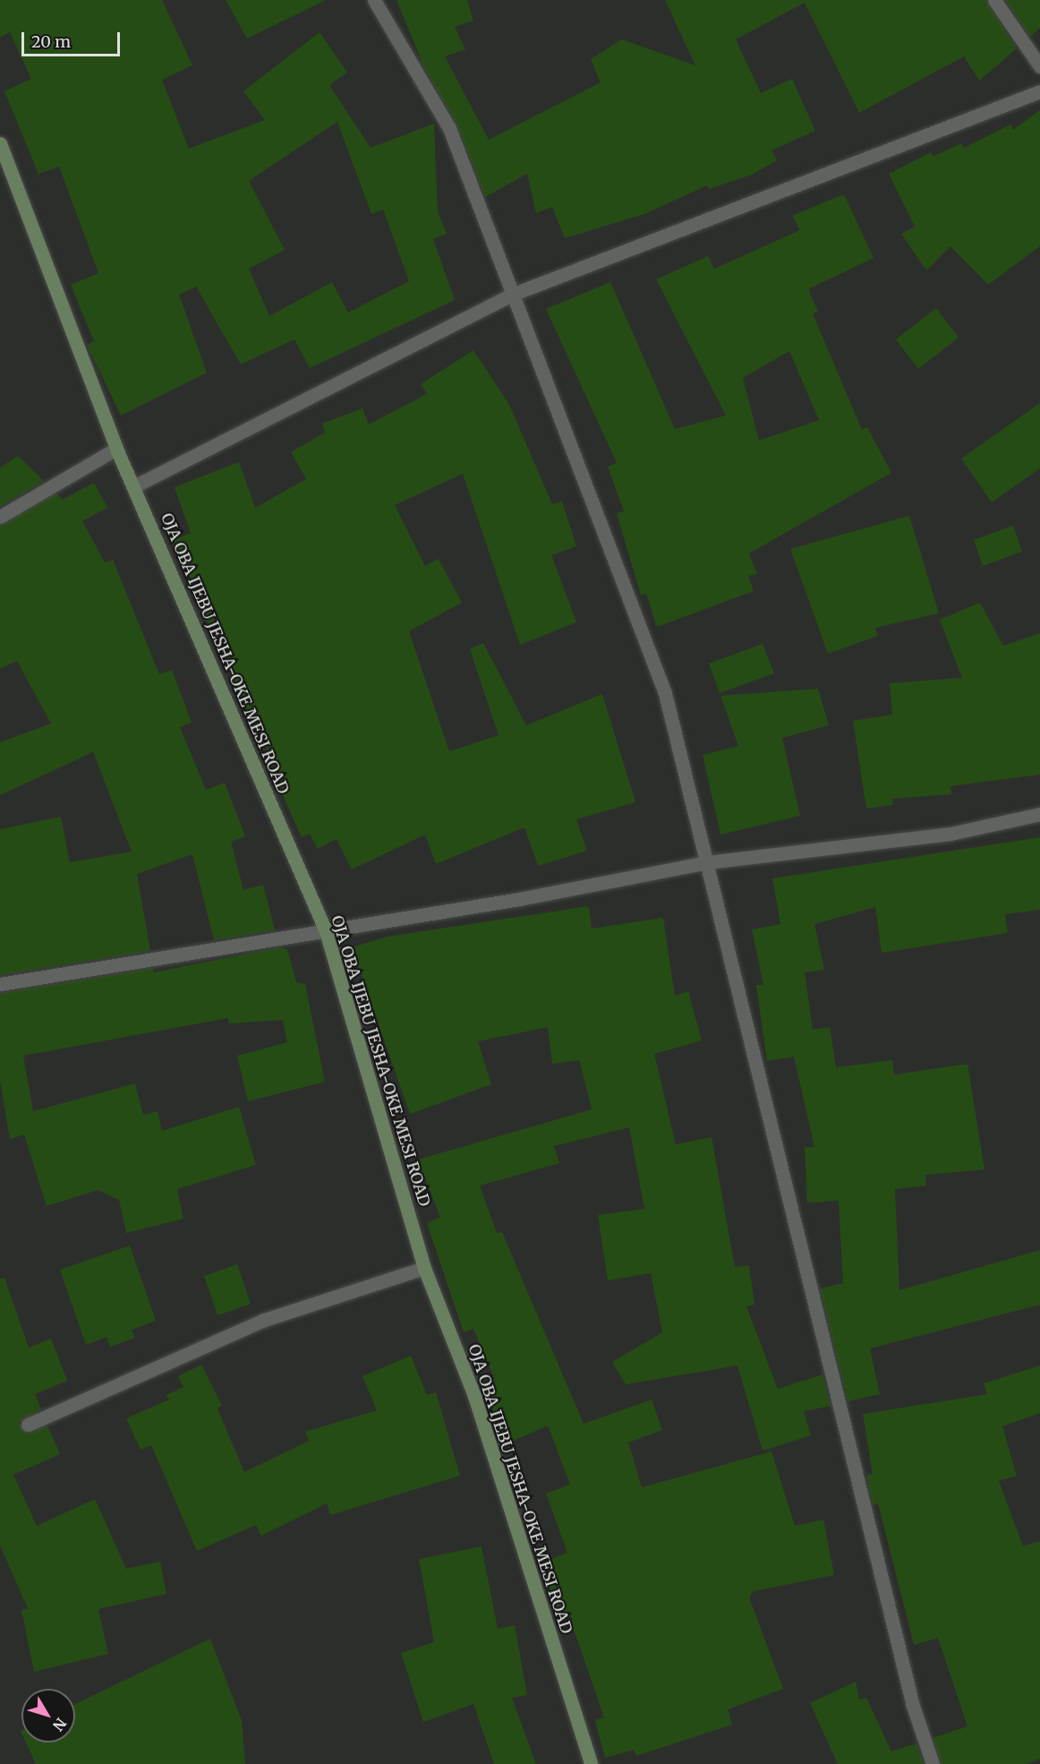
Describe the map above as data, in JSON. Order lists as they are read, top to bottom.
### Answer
{
  "streets": {
    "main road": ["OJA OBA IJEBU JESHA-OKE MESI ROAD"]
  },
  "scale_bar": "20 m",
  "north": "bottom right"
}
